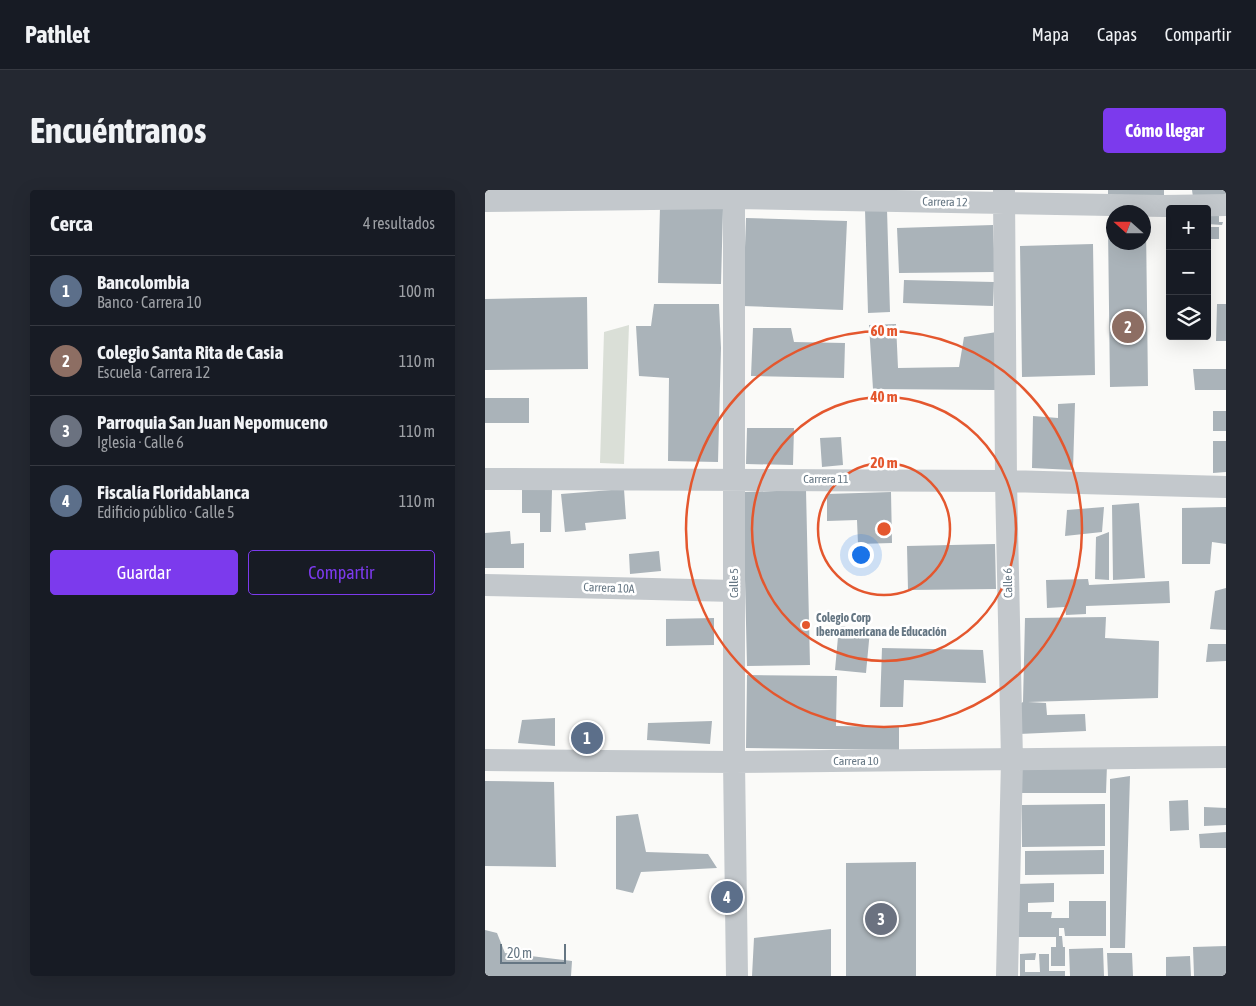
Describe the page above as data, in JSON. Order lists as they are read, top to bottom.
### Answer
{
  "streets": {
    "street": [
      "Carrera 12",
      "Carrera 11",
      "Calle 5",
      "Calle 6",
      "Carrera 10A",
      "Carrera 10"
    ]
  },
  "crossings": [
    ["Carrera 12", "Calle 5"],
    ["Carrera 12", "Calle 6"],
    ["Carrera 11", "Calle 5"],
    ["Carrera 11", "Calle 6"],
    ["Calle 5", "Carrera 10A"],
    ["Calle 5", "Carrera 10"],
    ["Calle 6", "Carrera 10"]
  ],
  "places": ["Colegio Corp Iberoamericana de Educación"],
  "scale_bar": "20 m",
  "north": "left",
  "page": {
    "header": "Pathlet",
    "nav": ["Mapa", "Capas", "Compartir"],
    "buttons": [
      "Cómo llegar",
      ["Guardar", "Compartir"]
    ],
    "title": "Encuéntranos",
    "heading": ["Cerca", "4 resultados"],
    "map_buttons": ["+", "−"],
    "list": [
      {
        "mark": "1",
        "name": "Bancolombia",
        "note": "Banco · Carrera 10",
        "value": "100 m"
      },
      {
        "mark": "2",
        "name": "Colegio Santa Rita de Casia",
        "note": "Escuela · Carrera 12",
        "value": "110 m"
      },
      {
        "mark": "3",
        "name": "Parroquia San Juan Nepomuceno",
        "note": "Iglesia · Calle 6",
        "value": "110 m"
      },
      {
        "mark": "4",
        "name": "Fiscalía Floridablanca",
        "note": "Edificio público · Calle 5",
        "value": "110 m"
      }
    ],
    "pins": [
      "2",
      "1",
      "4",
      "3"
    ],
    "scale": "20 m"
  },
  "rings": ["60 m", "40 m", "20 m"]
}
